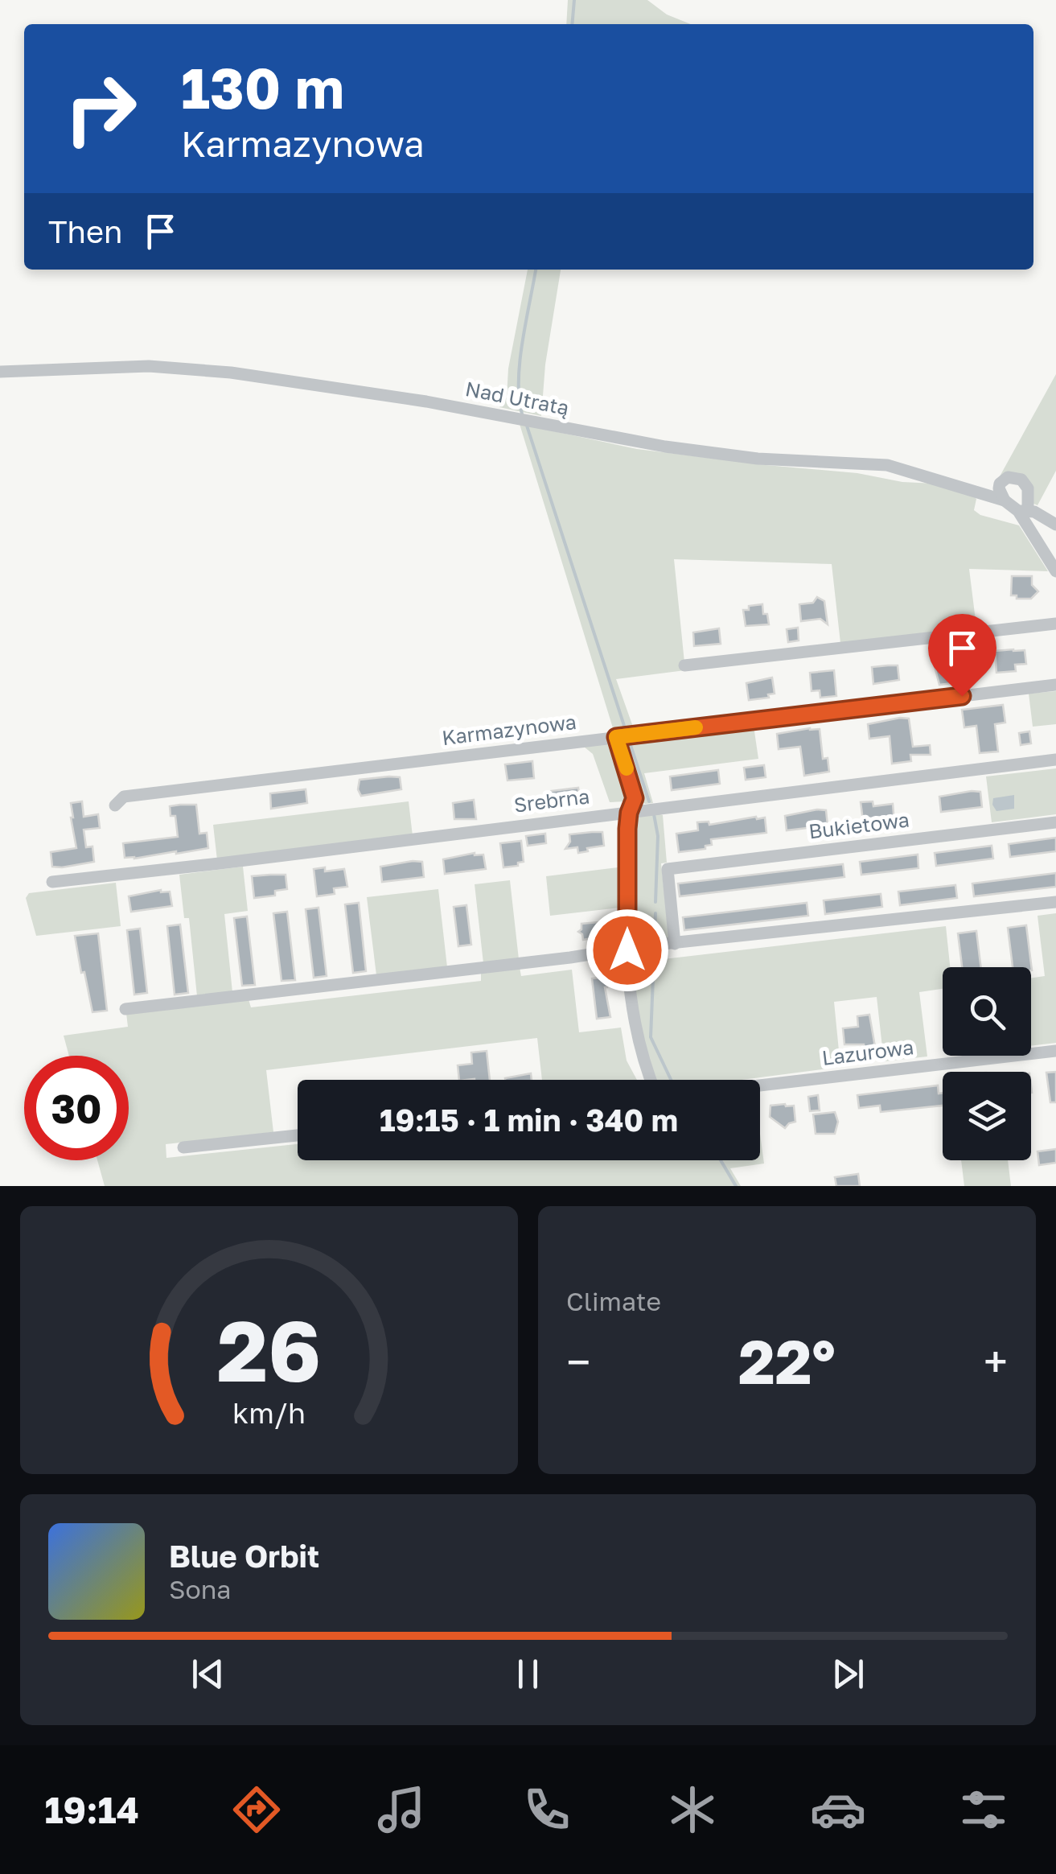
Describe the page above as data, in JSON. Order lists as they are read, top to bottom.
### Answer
{
  "streets": {
    "street": [
      "Nad Utratą",
      "Karmazynowa",
      "Srebrna",
      "Bukietowa",
      "Lazurowa"
    ]
  },
  "page": {
    "turn": ["130 m", "Karmazynowa"],
    "then": "Then",
    "limit": "30",
    "trip": "19:15 · 1 min · 340 m",
    "tile": "Climate",
    "heat": ["−", "22°", "+"],
    "song": ["Blue Orbit", "Sona"],
    "tabs": "19:14",
    "gauge": ["26", "km/h"]
  }
}
